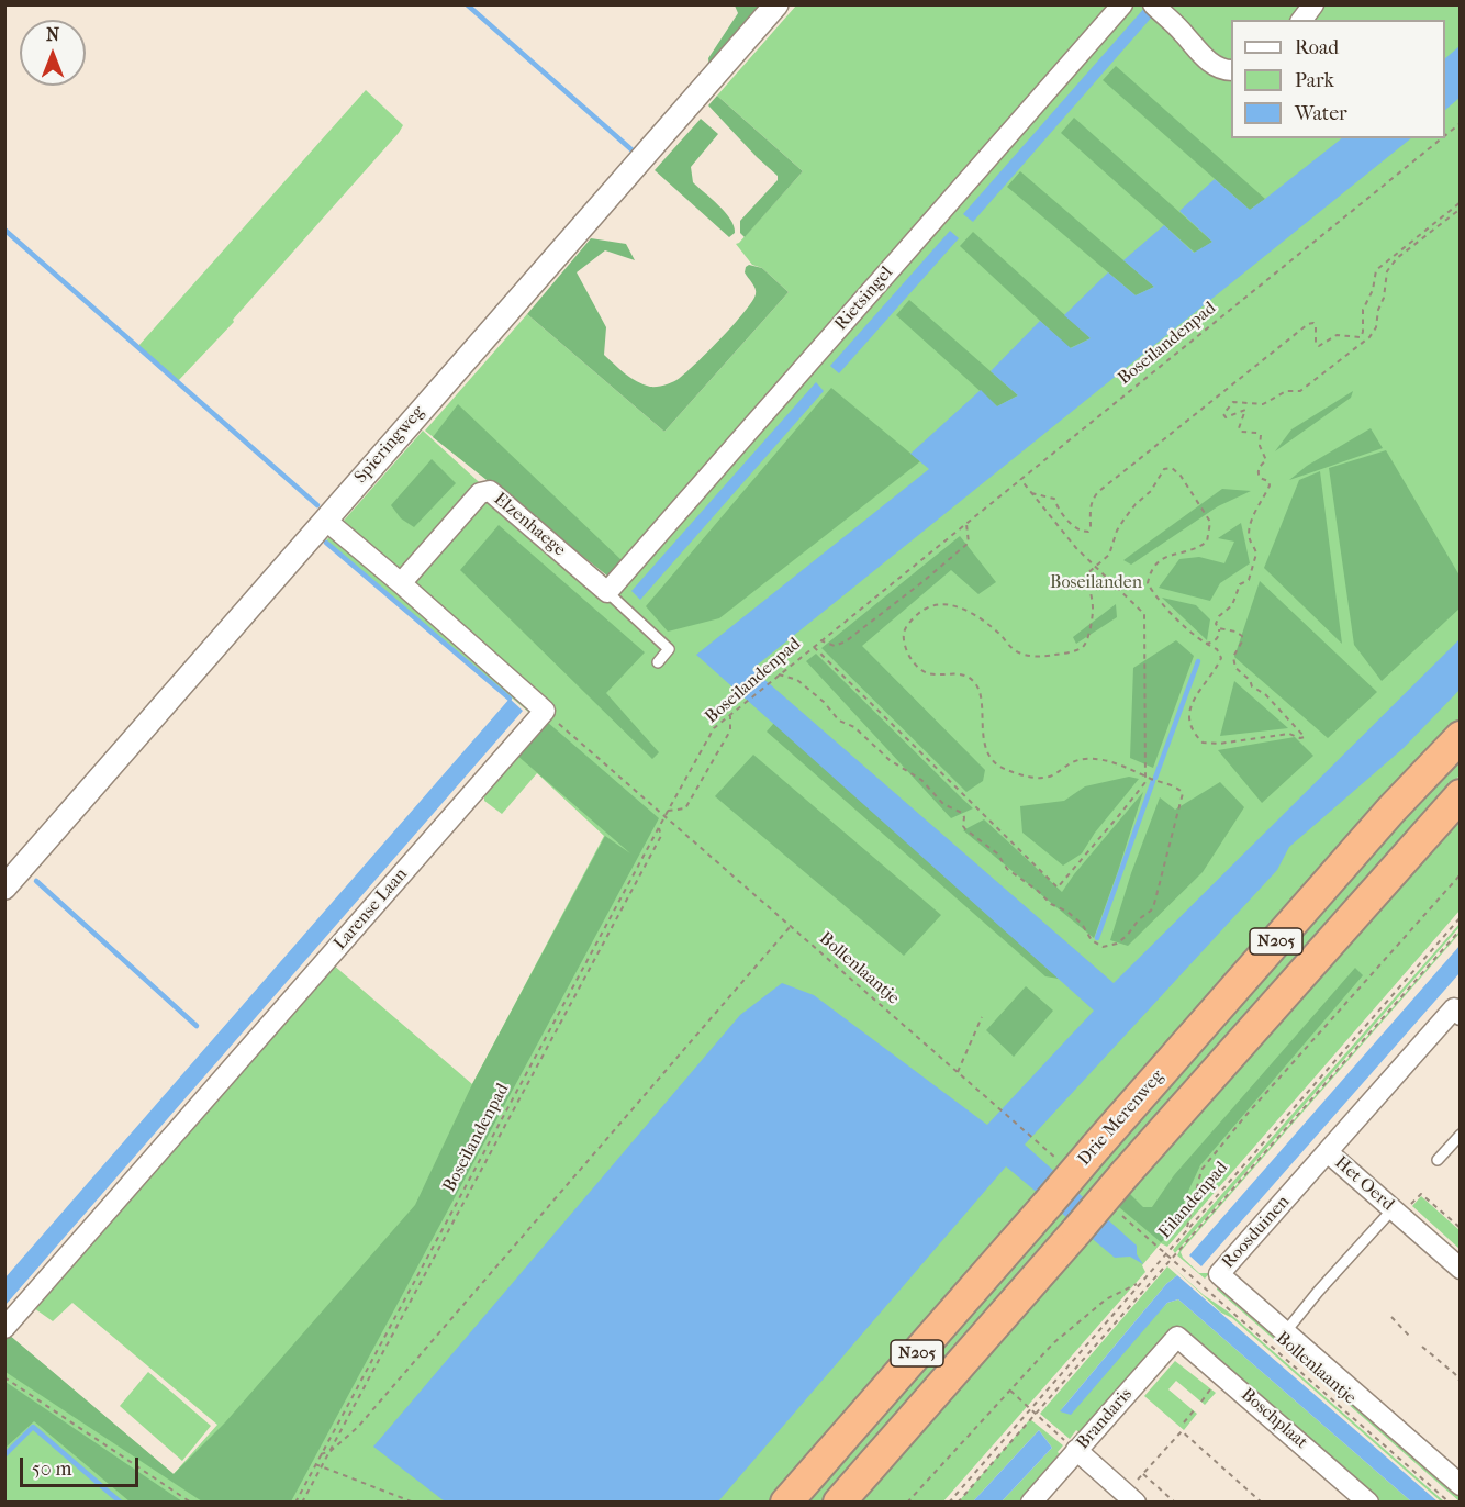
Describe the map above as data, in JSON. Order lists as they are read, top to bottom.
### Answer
{
  "streets": {
    "highway": ["N205", "Drie Merenweg"],
    "street": [
      "Rietsingel",
      "Spieringweg",
      "Elzenhaege",
      "Larense Laan",
      "Het Oerd",
      "Roosduinen",
      "Brandaris",
      "Boschplaat"
    ],
    "path": ["Boseilandenpad", "Bollenlaantje", "Eilandenpad"]
  },
  "crossings": [
    ["Rietsingel", "Elzenhaege"],
    ["Boseilandenpad", "Bollenlaantje"],
    ["Larense Laan", "Bollenlaantje"],
    ["Bollenlaantje", "Eilandenpad"],
    ["Het Oerd", "Roosduinen"],
    ["Brandaris", "Boschplaat"]
  ],
  "parks": ["Boseilanden"],
  "legend": ["Road", "Park", "Water"],
  "scale_bar": "50 m",
  "north": "top"
}
